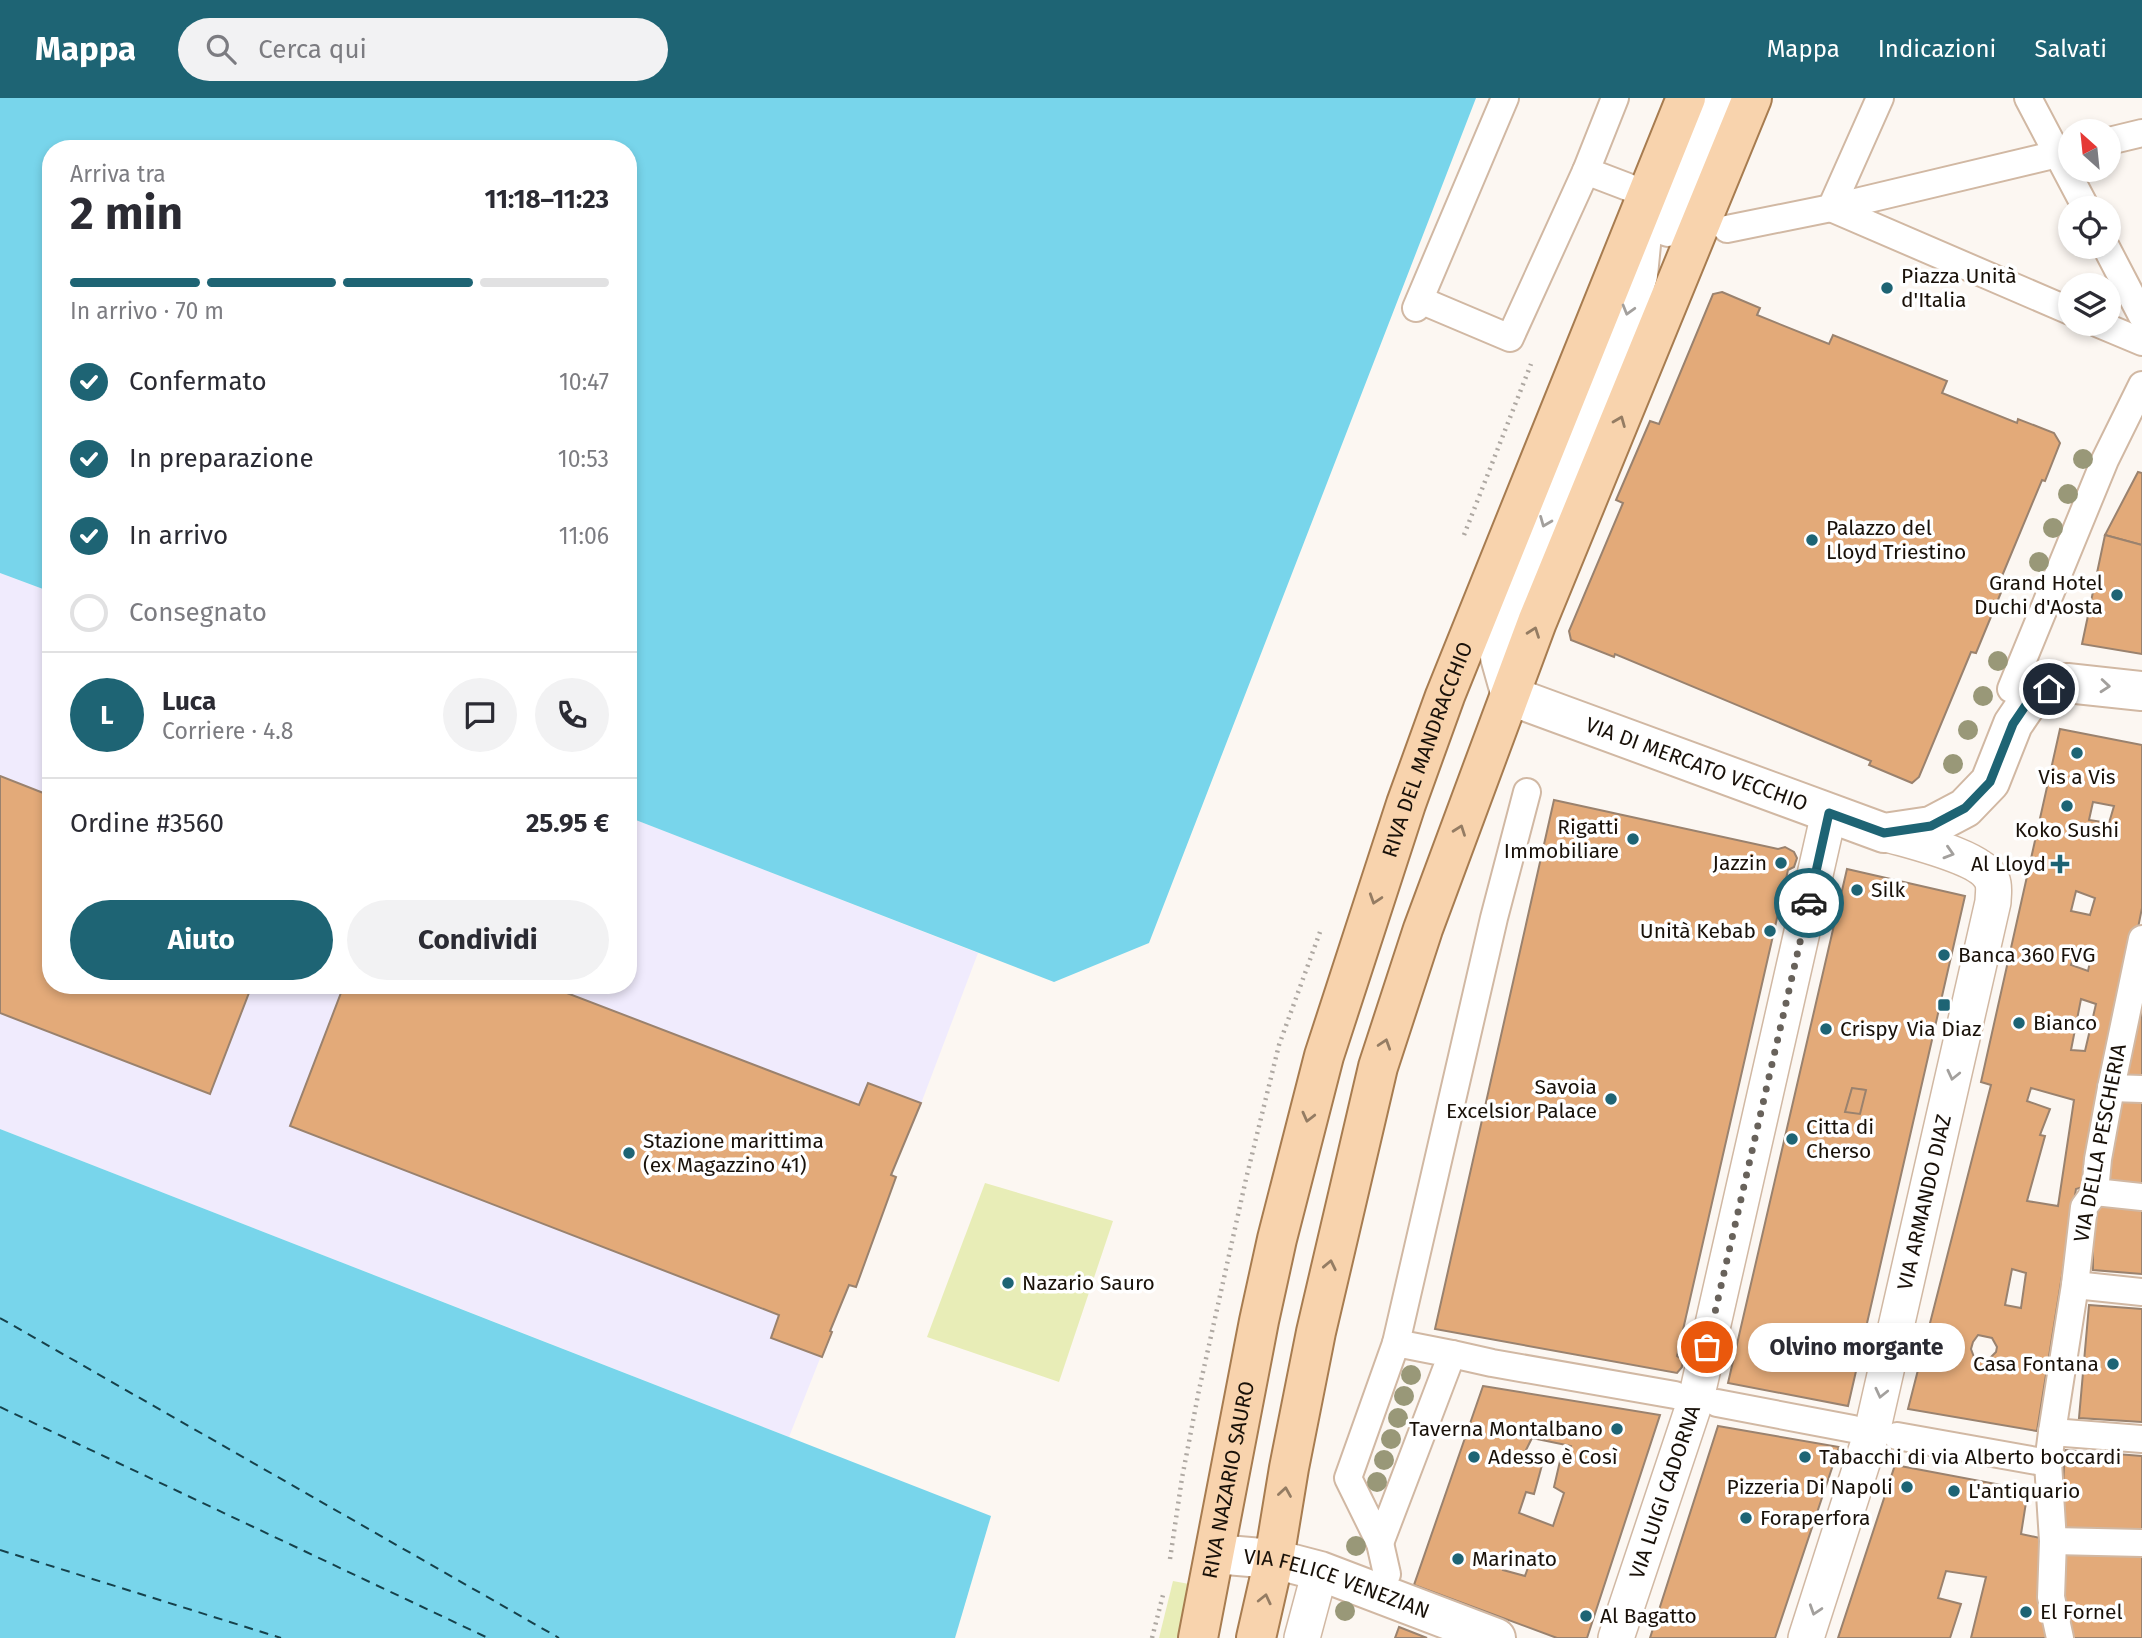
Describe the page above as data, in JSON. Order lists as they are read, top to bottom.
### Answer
{
  "streets": {
    "main road": [
      "RIVA DEL MANDRACCHIO",
      "VIA DI MERCATO VECCHIO",
      "RIVA NAZARIO SAURO",
      "VIA FELICE VENEZIAN"
    ],
    "street": ["VIA DELLA PESCHERIA", "VIA ARMANDO DIAZ", "VIA LUIGI CADORNA"]
  },
  "crossings": [
    ["RIVA DEL MANDRACCHIO", "RIVA NAZARIO SAURO"],
    ["VIA DI MERCATO VECCHIO", "VIA ARMANDO DIAZ"],
    ["VIA DI MERCATO VECCHIO", "VIA LUIGI CADORNA"],
    ["RIVA NAZARIO SAURO", "VIA FELICE VENEZIAN"]
  ],
  "one_way": ["VIA ARMANDO DIAZ"],
  "places": {
    "other": [
      "Piazza Unità d'Italia",
      "Palazzo del Lloyd Triestino",
      "Grand Hotel Duchi d'Aosta",
      "Vis a Vis",
      "Koko Sushi",
      "Rigatti Immobiliare",
      "Jazzin",
      "Silk",
      "Unità Kebab",
      "Banca 360 FVG",
      "Bianco",
      "Crispy",
      "Savoia Excelsior Palace",
      "Citta di Cherso",
      "Stazione marittima (ex Magazzino 41)",
      "Nazario Sauro",
      "Olvino morgante",
      "Casa Fontana",
      "Taverna Montalbano",
      "Adesso è Così",
      "Tabacchi di via Alberto boccardi",
      "Pizzeria Di Napoli",
      "L'antiquario",
      "Foraperfora",
      "Marinato",
      "El Fornel",
      "Al Bagatto"
    ],
    "health": ["Al Lloyd"],
    "transit": ["Via Diaz"]
  },
  "north": "top left",
  "page": {
    "header": "Mappa",
    "search": "Cerca qui",
    "nav": ["Mappa", "Indicazioni", "Salvati"],
    "heading": ["2 min", "Arriva tra", "11:18–11:23"],
    "panel": [
      "Luca",
      "Corriere · 4.8",
      "Ordine #3560",
      "25.95 €"
    ],
    "bar": "In arrivo · 70 m",
    "list": [
      ["Confermato", "10:47"],
      ["In preparazione", "10:53"],
      ["In arrivo", "11:06"],
      "Consegnato"
    ],
    "round": "L",
    "buttons": ["Aiuto", "Condividi"],
    "bubble": "Olvino morgante"
  }
}
